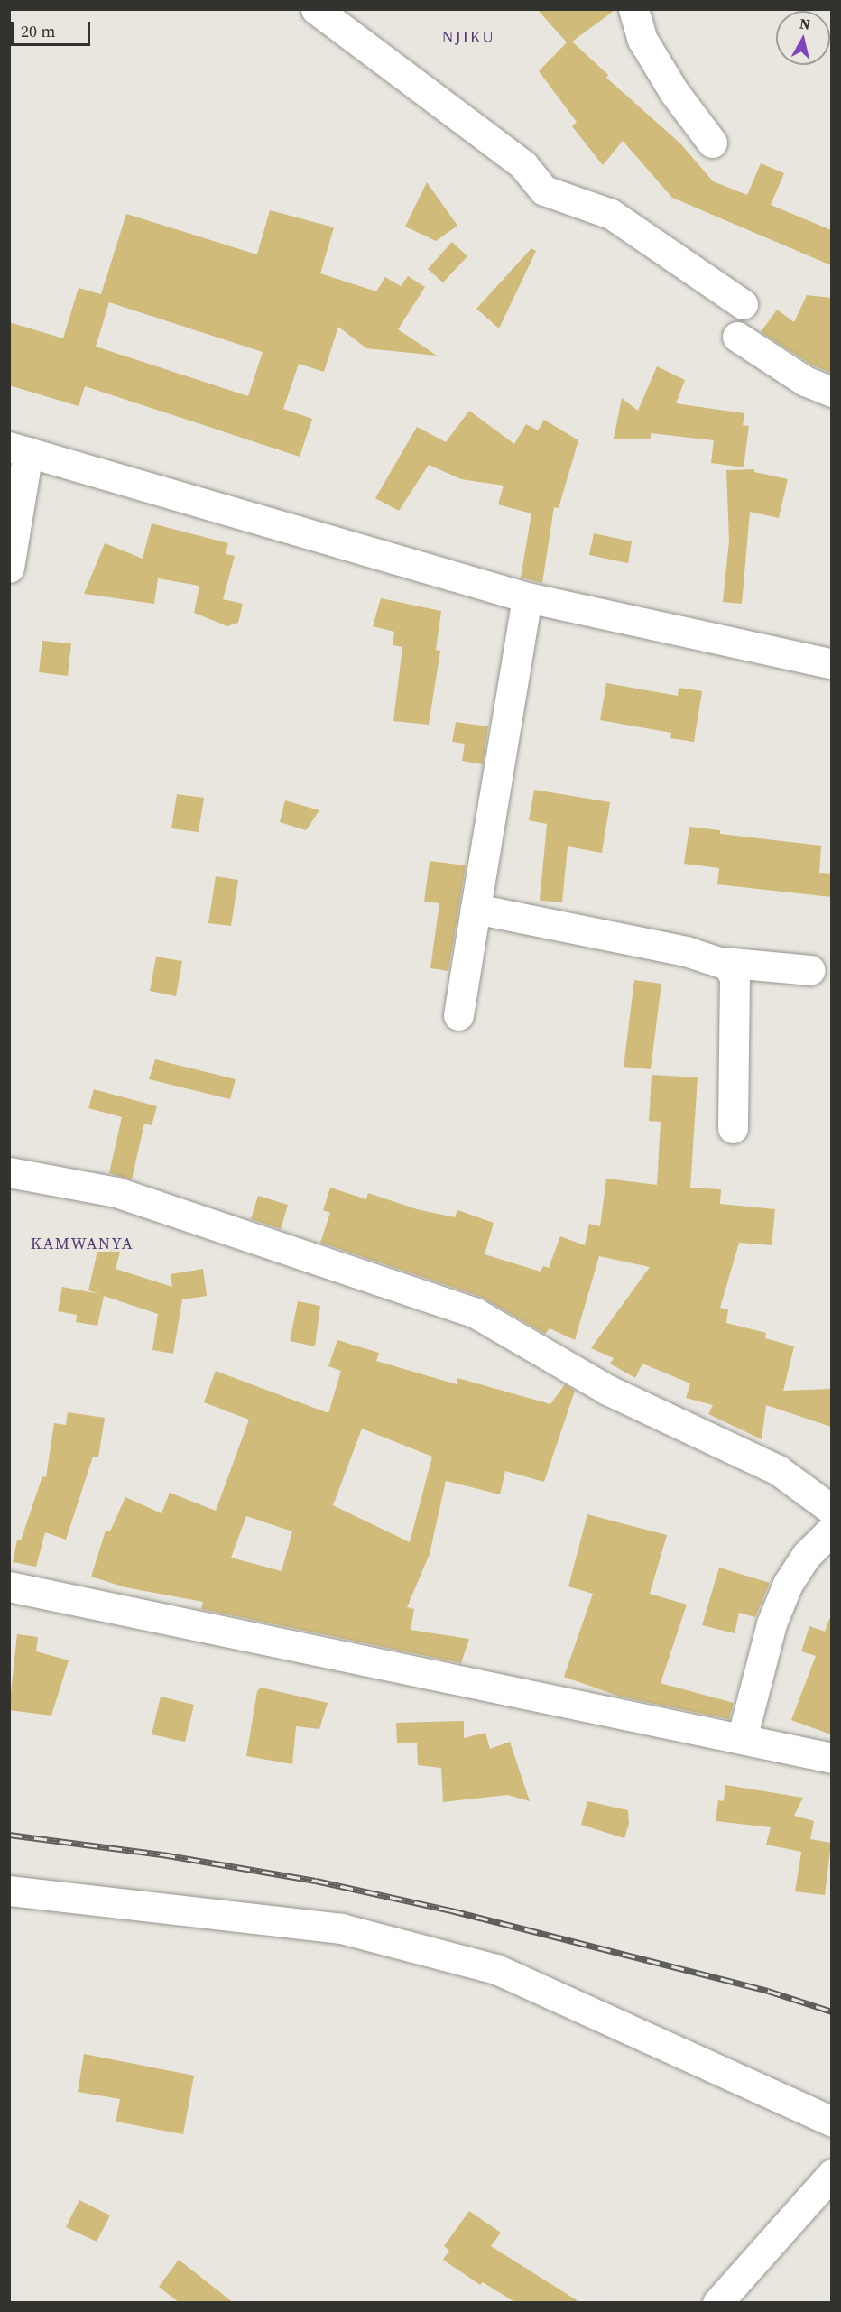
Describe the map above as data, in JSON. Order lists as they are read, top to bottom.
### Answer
{
  "districts": ["NJIKU", "KAMWANYA"],
  "scale_bar": "20 m",
  "north": "top"
}
